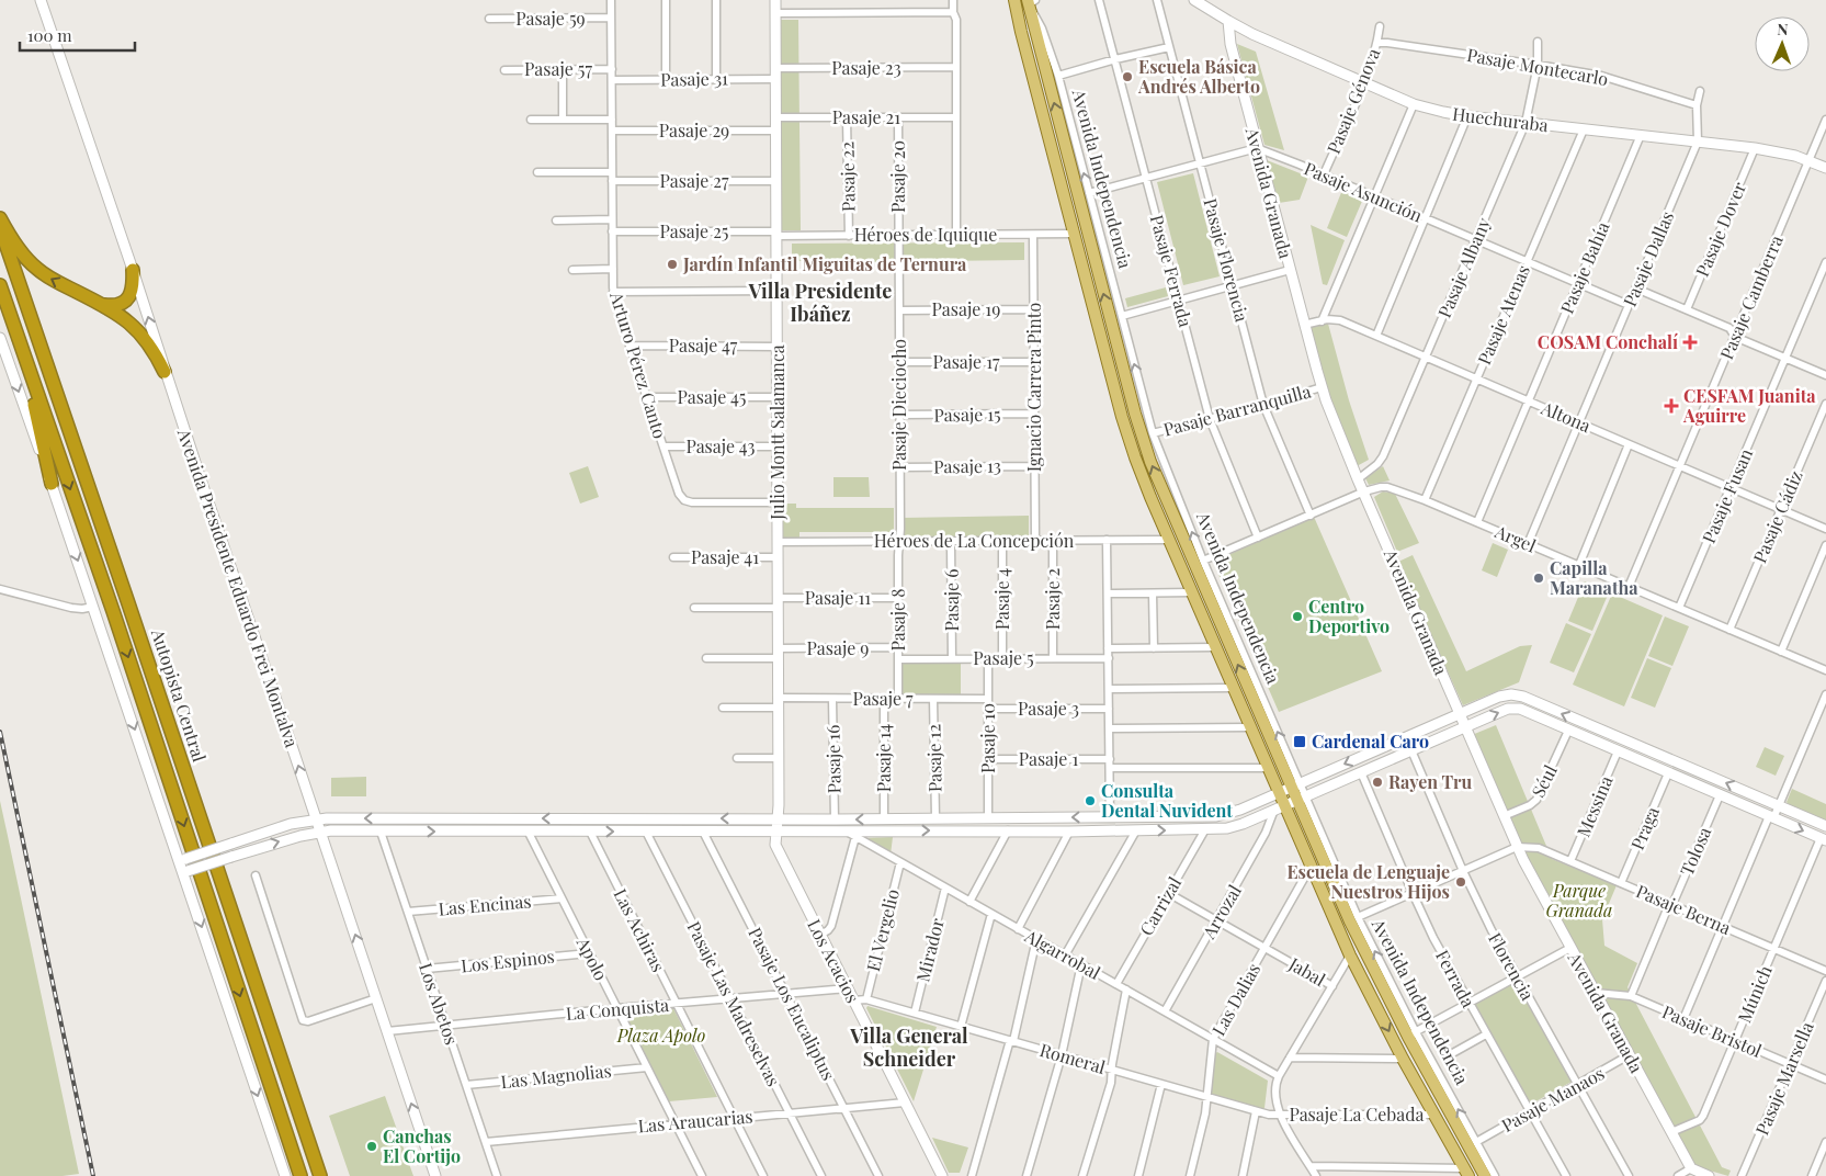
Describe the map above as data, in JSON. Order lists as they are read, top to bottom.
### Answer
{
  "streets": {
    "highway": ["Autopista Central"],
    "main road": [
      "Huechuraba",
      "Avenida Independencia",
      "Avenida Granada",
      "Julio Montt Salamanca",
      "Avenida Presidente Eduardo Frei Montalva",
      "Los Acacios"
    ],
    "street": [
      "Pasaje 59",
      "Pasaje Montecarlo",
      "Pasaje 23",
      "Pasaje 57",
      "Pasaje 31",
      "Pasaje Génova",
      "Pasaje 21",
      "Pasaje 29",
      "Pasaje 22",
      "Pasaje 20",
      "Pasaje 27",
      "Pasaje Asunción",
      "Pasaje Dover",
      "Pasaje 25",
      "Héroes de Iquique",
      "Pasaje Dallas",
      "Pasaje Florencia",
      "Pasaje Albany",
      "Pasaje Bahía",
      "Pasaje Ferrada",
      "Pasaje Camberra",
      "Pasaje 19",
      "Pasaje Atenas",
      "Pasaje 47",
      "Pasaje 17",
      "Arturo Pérez Canto",
      "Ignacio Carrera Pinto",
      "Pasaje 45",
      "Pasaje Dieciocho",
      "Pasaje Barranquilla",
      "Pasaje 15",
      "Altona",
      "Pasaje 43",
      "Pasaje 13",
      "Pasaje Fusan",
      "Pasaje Cádiz",
      "Argel",
      "Héroes de La Concepción",
      "Pasaje 41",
      "Pasaje 11",
      "Pasaje 4",
      "Pasaje 2",
      "Pasaje 6",
      "Pasaje 8",
      "Pasaje 9",
      "Pasaje 5",
      "Pasaje 7",
      "Pasaje 3",
      "Pasaje 10",
      "Pasaje 14",
      "Pasaje 12",
      "Pasaje 16",
      "Pasaje 1",
      "Séul",
      "Messina",
      "Praga",
      "Tolosa",
      "Las Encinas",
      "Carrizal",
      "Pasaje Berna",
      "Arrozal",
      "Las Achiras",
      "El Vergelio",
      "Mirador",
      "Algarrobal",
      "Apolo",
      "Los Espinos",
      "Florencia",
      "Jabal",
      "Ferrada",
      "Múnich",
      "Las Dalias",
      "Los Abetos",
      "Pasaje Las Madreselvas",
      "Pasaje Los Eucaliptus",
      "La Conquista",
      "Pasaje Bristol",
      "Romeral",
      "Las Magnolias",
      "Pasaje Marsella",
      "Pasaje Manaos",
      "Pasaje La Cebada",
      "Las Araucarias"
    ]
  },
  "crossings": [
    ["Pasaje 59", "Arturo Pérez Canto"],
    ["Pasaje Montecarlo", "Pasaje Génova"],
    ["Pasaje Montecarlo", "Pasaje Dallas"],
    ["Pasaje Montecarlo", "Pasaje Albany"],
    ["Pasaje 23", "Pasaje 31"],
    ["Pasaje 23", "Julio Montt Salamanca"],
    ["Pasaje 57", "Arturo Pérez Canto"],
    ["Pasaje 31", "Arturo Pérez Canto"],
    ["Pasaje 31", "Julio Montt Salamanca"],
    ["Pasaje Génova", "Huechuraba"],
    ["Pasaje Génova", "Pasaje Asunción"],
    ["Pasaje 21", "Pasaje 22"],
    ["Pasaje 21", "Pasaje 20"],
    ["Pasaje 21", "Julio Montt Salamanca"],
    ["Huechuraba", "Avenida Granada"],
    ["Huechuraba", "Pasaje Dover"],
    ["Huechuraba", "Pasaje Dallas"],
    ["Huechuraba", "Pasaje Albany"],
    ["Huechuraba", "Pasaje Bahía"],
    ["Huechuraba", "Pasaje Camberra"],
    ["Huechuraba", "Pasaje Atenas"],
    ["Pasaje 29", "Arturo Pérez Canto"],
    ["Pasaje 29", "Julio Montt Salamanca"],
    ["Pasaje 22", "Héroes de Iquique"],
    ["Pasaje 20", "Héroes de Iquique"],
    ["Pasaje 20", "Pasaje Dieciocho"],
    ["Avenida Independencia", "Pasaje Barranquilla"],
    ["Avenida Independencia", "Argel"],
    ["Avenida Independencia", "Pasaje Manaos"],
    ["Pasaje 27", "Arturo Pérez Canto"],
    ["Pasaje 27", "Julio Montt Salamanca"],
    ["Pasaje Asunción", "Avenida Granada"],
    ["Pasaje Asunción", "Pasaje Dallas"],
    ["Pasaje Asunción", "Pasaje Albany"],
    ["Pasaje Asunción", "Pasaje Bahía"],
    ["Pasaje Asunción", "Pasaje Atenas"],
    ["Avenida Granada", "Pasaje Albany"],
    ["Avenida Granada", "Pasaje Barranquilla"],
    ["Avenida Granada", "Altona"],
    ["Avenida Granada", "Argel"],
    ["Avenida Granada", "Séul"],
    ["Avenida Granada", "Pasaje Berna"],
    ["Avenida Granada", "Múnich"],
    ["Avenida Granada", "Pasaje Bristol"],
    ["Avenida Granada", "Pasaje Manaos"],
    ["Pasaje 25", "Héroes de Iquique"],
    ["Pasaje 25", "Arturo Pérez Canto"],
    ["Pasaje 25", "Julio Montt Salamanca"],
    ["Héroes de Iquique", "Ignacio Carrera Pinto"],
    ["Héroes de Iquique", "Pasaje Dieciocho"],
    ["Héroes de Iquique", "Julio Montt Salamanca"],
    ["Pasaje Dallas", "Altona"],
    ["Pasaje Dallas", "Argel"],
    ["Pasaje Florencia", "Pasaje Barranquilla"],
    ["Pasaje Florencia", "Argel"],
    ["Pasaje Albany", "Altona"],
    ["Pasaje Bahía", "Altona"],
    ["Pasaje Bahía", "Argel"],
    ["Pasaje Ferrada", "Pasaje Barranquilla"],
    ["Pasaje Ferrada", "Argel"],
    ["Pasaje Camberra", "Altona"],
    ["Pasaje Camberra", "Argel"],
    ["Pasaje 19", "Ignacio Carrera Pinto"],
    ["Pasaje 19", "Pasaje Dieciocho"],
    ["Pasaje Atenas", "Altona"],
    ["Pasaje Atenas", "Argel"],
    ["Pasaje 47", "Arturo Pérez Canto"],
    ["Pasaje 47", "Julio Montt Salamanca"],
    ["Pasaje 17", "Ignacio Carrera Pinto"],
    ["Pasaje 17", "Pasaje Dieciocho"],
    ["Arturo Pérez Canto", "Pasaje 45"],
    ["Arturo Pérez Canto", "Julio Montt Salamanca"],
    ["Arturo Pérez Canto", "Pasaje 43"],
    ["Ignacio Carrera Pinto", "Pasaje 15"],
    ["Ignacio Carrera Pinto", "Pasaje 13"],
    ["Ignacio Carrera Pinto", "Héroes de La Concepción"],
    ["Pasaje 45", "Julio Montt Salamanca"],
    ["Pasaje Dieciocho", "Pasaje 15"],
    ["Pasaje Dieciocho", "Pasaje 13"],
    ["Pasaje Dieciocho", "Héroes de La Concepción"],
    ["Pasaje Dieciocho", "Pasaje 8"],
    ["Altona", "Pasaje Fusan"],
    ["Altona", "Pasaje Cádiz"],
    ["Julio Montt Salamanca", "Pasaje 43"],
    ["Julio Montt Salamanca", "Héroes de La Concepción"],
    ["Julio Montt Salamanca", "Pasaje 41"],
    ["Julio Montt Salamanca", "Pasaje 11"],
    ["Julio Montt Salamanca", "Pasaje 9"],
    ["Julio Montt Salamanca", "Pasaje 7"],
    ["Julio Montt Salamanca", "Los Acacios"],
    ["Pasaje Fusan", "Argel"],
    ["Pasaje Cádiz", "Argel"],
    ["Héroes de La Concepción", "Pasaje 4"],
    ["Héroes de La Concepción", "Pasaje 2"],
    ["Héroes de La Concepción", "Pasaje 6"],
    ["Héroes de La Concepción", "Pasaje 8"],
    ["Avenida Presidente Eduardo Frei Montalva", "La Conquista"],
    ["Pasaje 11", "Pasaje 8"],
    ["Pasaje 4", "Pasaje 5"],
    ["Pasaje 2", "Pasaje 5"],
    ["Pasaje 6", "Pasaje 5"],
    ["Pasaje 8", "Pasaje 9"],
    ["Pasaje 8", "Pasaje 5"],
    ["Pasaje 8", "Pasaje 7"],
    ["Pasaje 5", "Pasaje 10"],
    ["Pasaje 7", "Pasaje 10"],
    ["Pasaje 7", "Pasaje 14"],
    ["Pasaje 7", "Pasaje 12"],
    ["Pasaje 7", "Pasaje 16"],
    ["Pasaje 3", "Pasaje 10"],
    ["Pasaje 10", "Pasaje 1"],
    ["Messina", "Pasaje Berna"],
    ["Praga", "Pasaje Berna"],
    ["Tolosa", "Pasaje Berna"],
    ["Tolosa", "Pasaje Bristol"],
    ["Las Encinas", "Apolo"],
    ["Las Encinas", "Los Abetos"],
    ["Carrizal", "Algarrobal"],
    ["Carrizal", "Jabal"],
    ["Pasaje Berna", "Múnich"],
    ["Arrozal", "Algarrobal"],
    ["Arrozal", "Jabal"],
    ["Las Achiras", "La Conquista"],
    ["Las Achiras", "Las Araucarias"],
    ["El Vergelio", "Algarrobal"],
    ["El Vergelio", "Romeral"],
    ["Mirador", "Algarrobal"],
    ["Mirador", "Romeral"],
    ["Algarrobal", "Las Dalias"],
    ["Apolo", "Los Espinos"],
    ["Apolo", "La Conquista"],
    ["Apolo", "Las Magnolias"],
    ["Apolo", "Las Araucarias"],
    ["Los Espinos", "Los Abetos"],
    ["Los Acacios", "La Conquista"],
    ["Los Acacios", "Las Araucarias"],
    ["Florencia", "Pasaje Manaos"],
    ["Jabal", "Las Dalias"],
    ["Ferrada", "Pasaje Manaos"],
    ["Múnich", "Pasaje Bristol"],
    ["Las Dalias", "Romeral"],
    ["Los Abetos", "La Conquista"],
    ["Los Abetos", "Las Magnolias"],
    ["Los Abetos", "Las Araucarias"],
    ["Pasaje Las Madreselvas", "La Conquista"],
    ["Pasaje Las Madreselvas", "Las Araucarias"],
    ["Pasaje Los Eucaliptus", "La Conquista"],
    ["Pasaje Los Eucaliptus", "Las Araucarias"],
    ["Pasaje Bristol", "Pasaje Marsella"],
    ["Romeral", "Pasaje La Cebada"]
  ],
  "one_way": ["Avenida Independencia", "Avenida Presidente Eduardo Frei Montalva"],
  "districts": ["Villa Presidente Ibáñez", "Villa General Schneider"],
  "parks": ["Parque Granada", "Plaza Apolo"],
  "places": {
    "other": [
      "Escuela Básica Andrés Alberto",
      "Jardín Infantil Miguitas de Ternura",
      "Capilla Maranatha",
      "Centro Deportivo",
      "Rayen Tru",
      "Consulta Dental Nuvident",
      "Escuela de Lenguaje Nuestros Hijos",
      "Canchas El Cortijo"
    ],
    "health": ["COSAM Conchalí", "CESFAM Juanita Aguirre"],
    "transit": ["Cardenal Caro"]
  },
  "scale_bar": "100 m",
  "north": "top"
}
